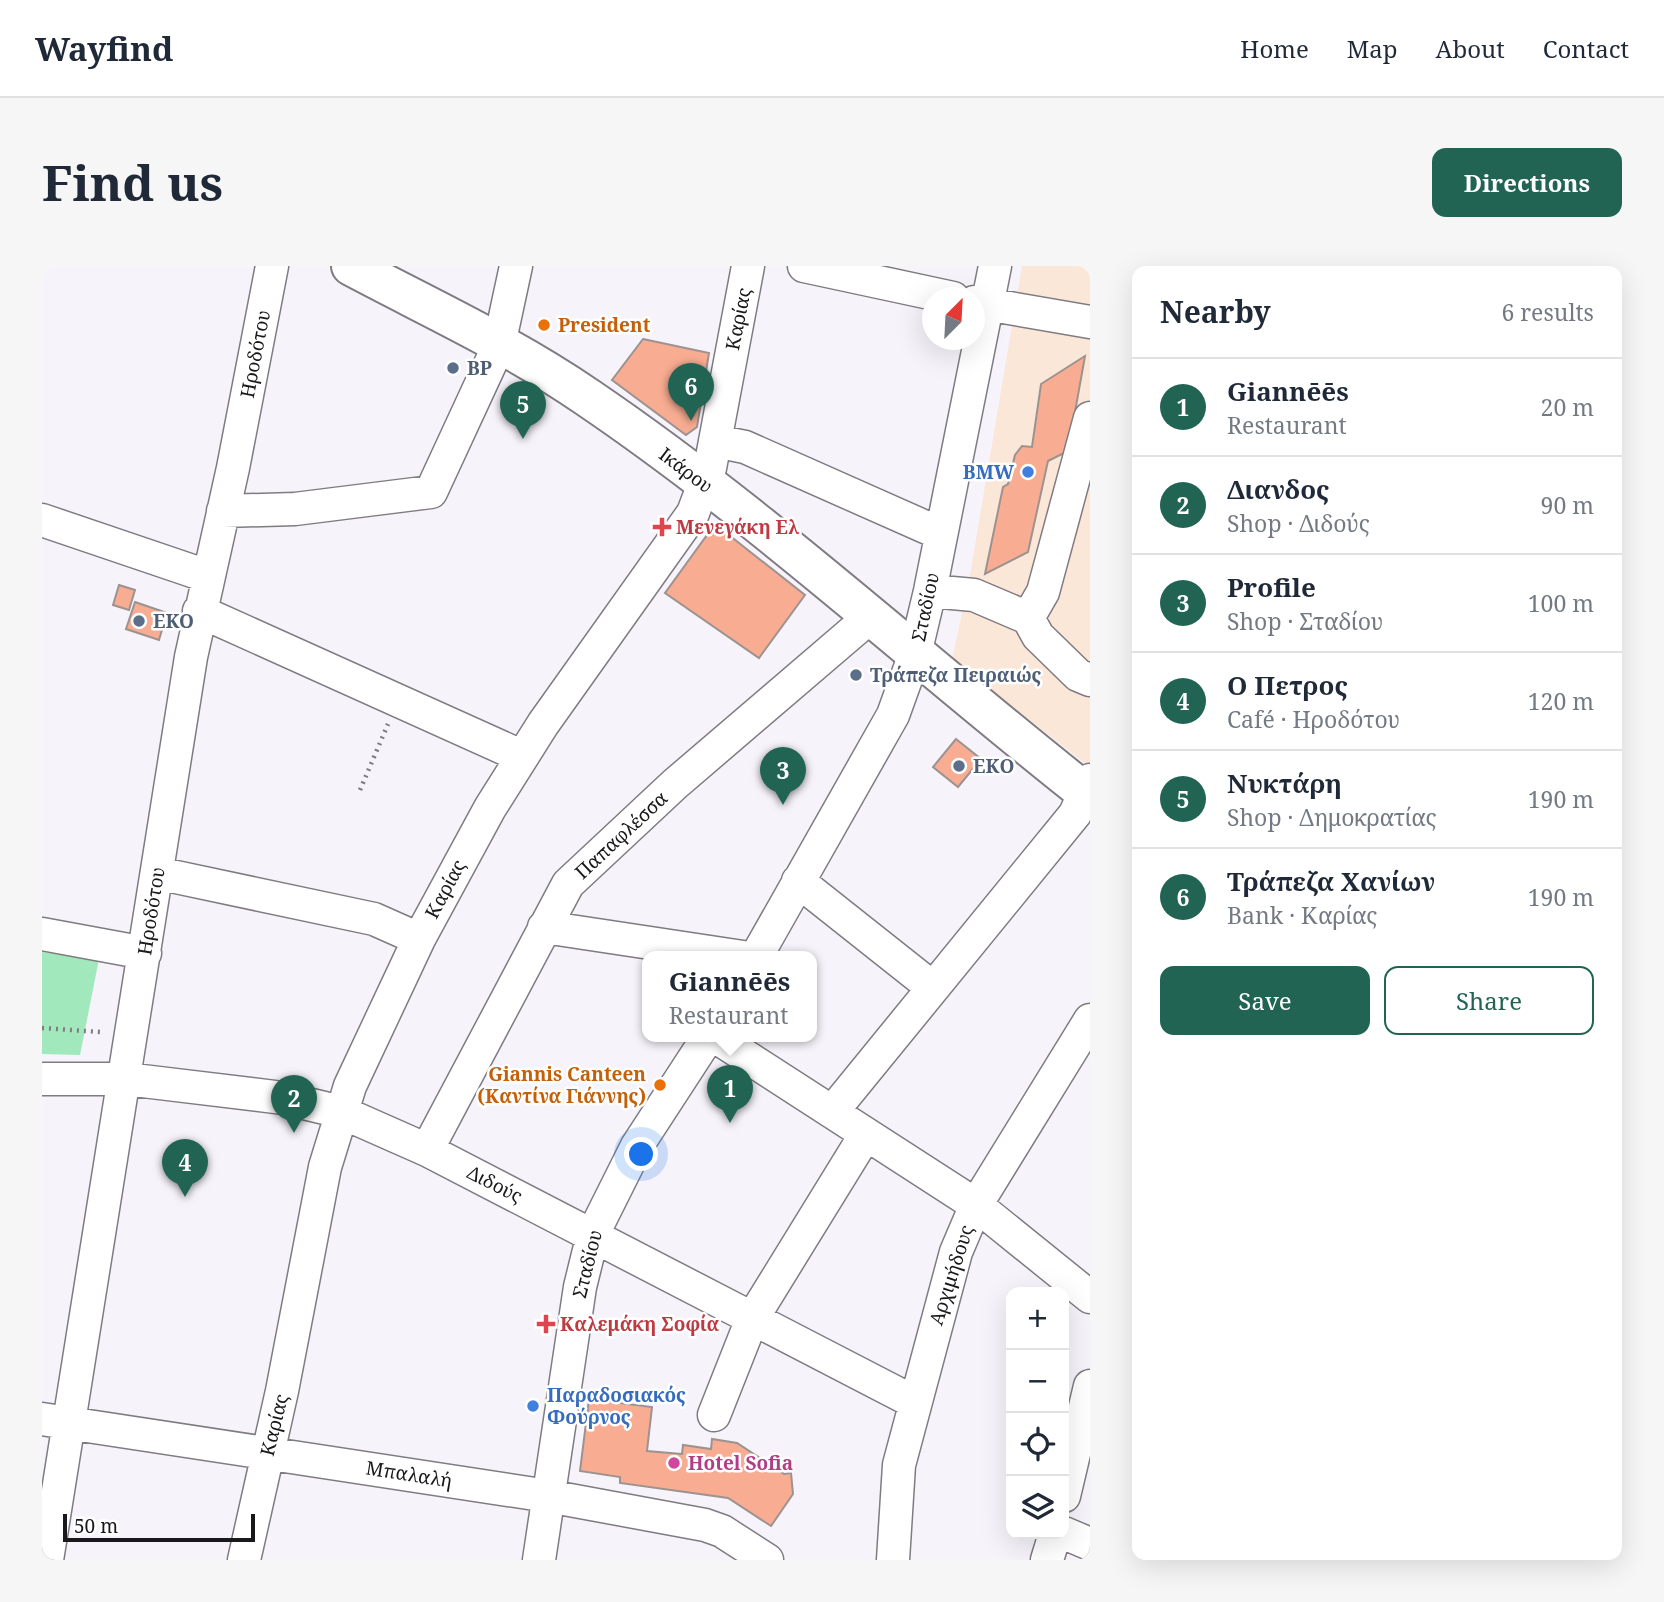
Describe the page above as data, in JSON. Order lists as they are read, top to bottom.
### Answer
{
  "streets": {
    "main road": ["Ικάρου"],
    "street": [
      "Καρίας",
      "Ηροδότου",
      "Σταδίου",
      "Παπαφλέσσα",
      "Διδούς",
      "Αρχιμήδους",
      "Μπαλαλή"
    ]
  },
  "crossings": [
    ["Καρίας", "Ικάρου"],
    ["Καρίας", "Διδούς"],
    ["Καρίας", "Μπαλαλή"],
    ["Ηροδότου", "Διδούς"],
    ["Ηροδότου", "Μπαλαλή"],
    ["Ικάρου", "Σταδίου"],
    ["Ικάρου", "Παπαφλέσσα"],
    ["Σταδίου", "Διδούς"],
    ["Σταδίου", "Μπαλαλή"],
    ["Παπαφλέσσα", "Διδούς"],
    ["Διδούς", "Αρχιμήδους"]
  ],
  "places": {
    "other": [
      "President",
      "BP",
      "BMW",
      "EKO",
      "Τράπεζα Πειραιώς",
      "ΕΚΟ",
      "Giannis Canteen (Καντίνα Γιάννης)",
      "Παραδοσιακός Φούρνος",
      "Hotel Sofia"
    ],
    "health": ["Μενεγάκη Ελ", "Καλεμάκη Σοφία"]
  },
  "scale_bar": "50 m",
  "north": "top right",
  "page": {
    "header": "Wayfind",
    "nav": [
      "Home",
      "Map",
      "About",
      "Contact"
    ],
    "buttons": [
      "Directions",
      ["Save", "Share"]
    ],
    "title": "Find us",
    "heading": ["Nearby", "6 results"],
    "list": [
      {
        "mark": "1",
        "name": "Giannēēs",
        "note": "Restaurant",
        "value": "20 m"
      },
      {
        "mark": "2",
        "name": "Διανδος",
        "note": "Shop · Διδούς",
        "value": "90 m"
      },
      {
        "mark": "3",
        "name": "Profile",
        "note": "Shop · Σταδίου",
        "value": "100 m"
      },
      {
        "mark": "4",
        "name": "Ο Πετρος",
        "note": "Café · Ηροδότου",
        "value": "120 m"
      },
      {
        "mark": "5",
        "name": "Νυκτάρη",
        "note": "Shop · Δημοκρατίας",
        "value": "190 m"
      },
      {
        "mark": "6",
        "name": "Τράπεζα Χανίων",
        "note": "Bank · Καρίας",
        "value": "190 m"
      }
    ],
    "pins": [
      "6",
      "5",
      "3",
      "1",
      "2",
      "4"
    ],
    "popup": ["Giannēēs", "Restaurant"],
    "map_buttons": ["+", "−"],
    "scale": "50 m"
  }
}
